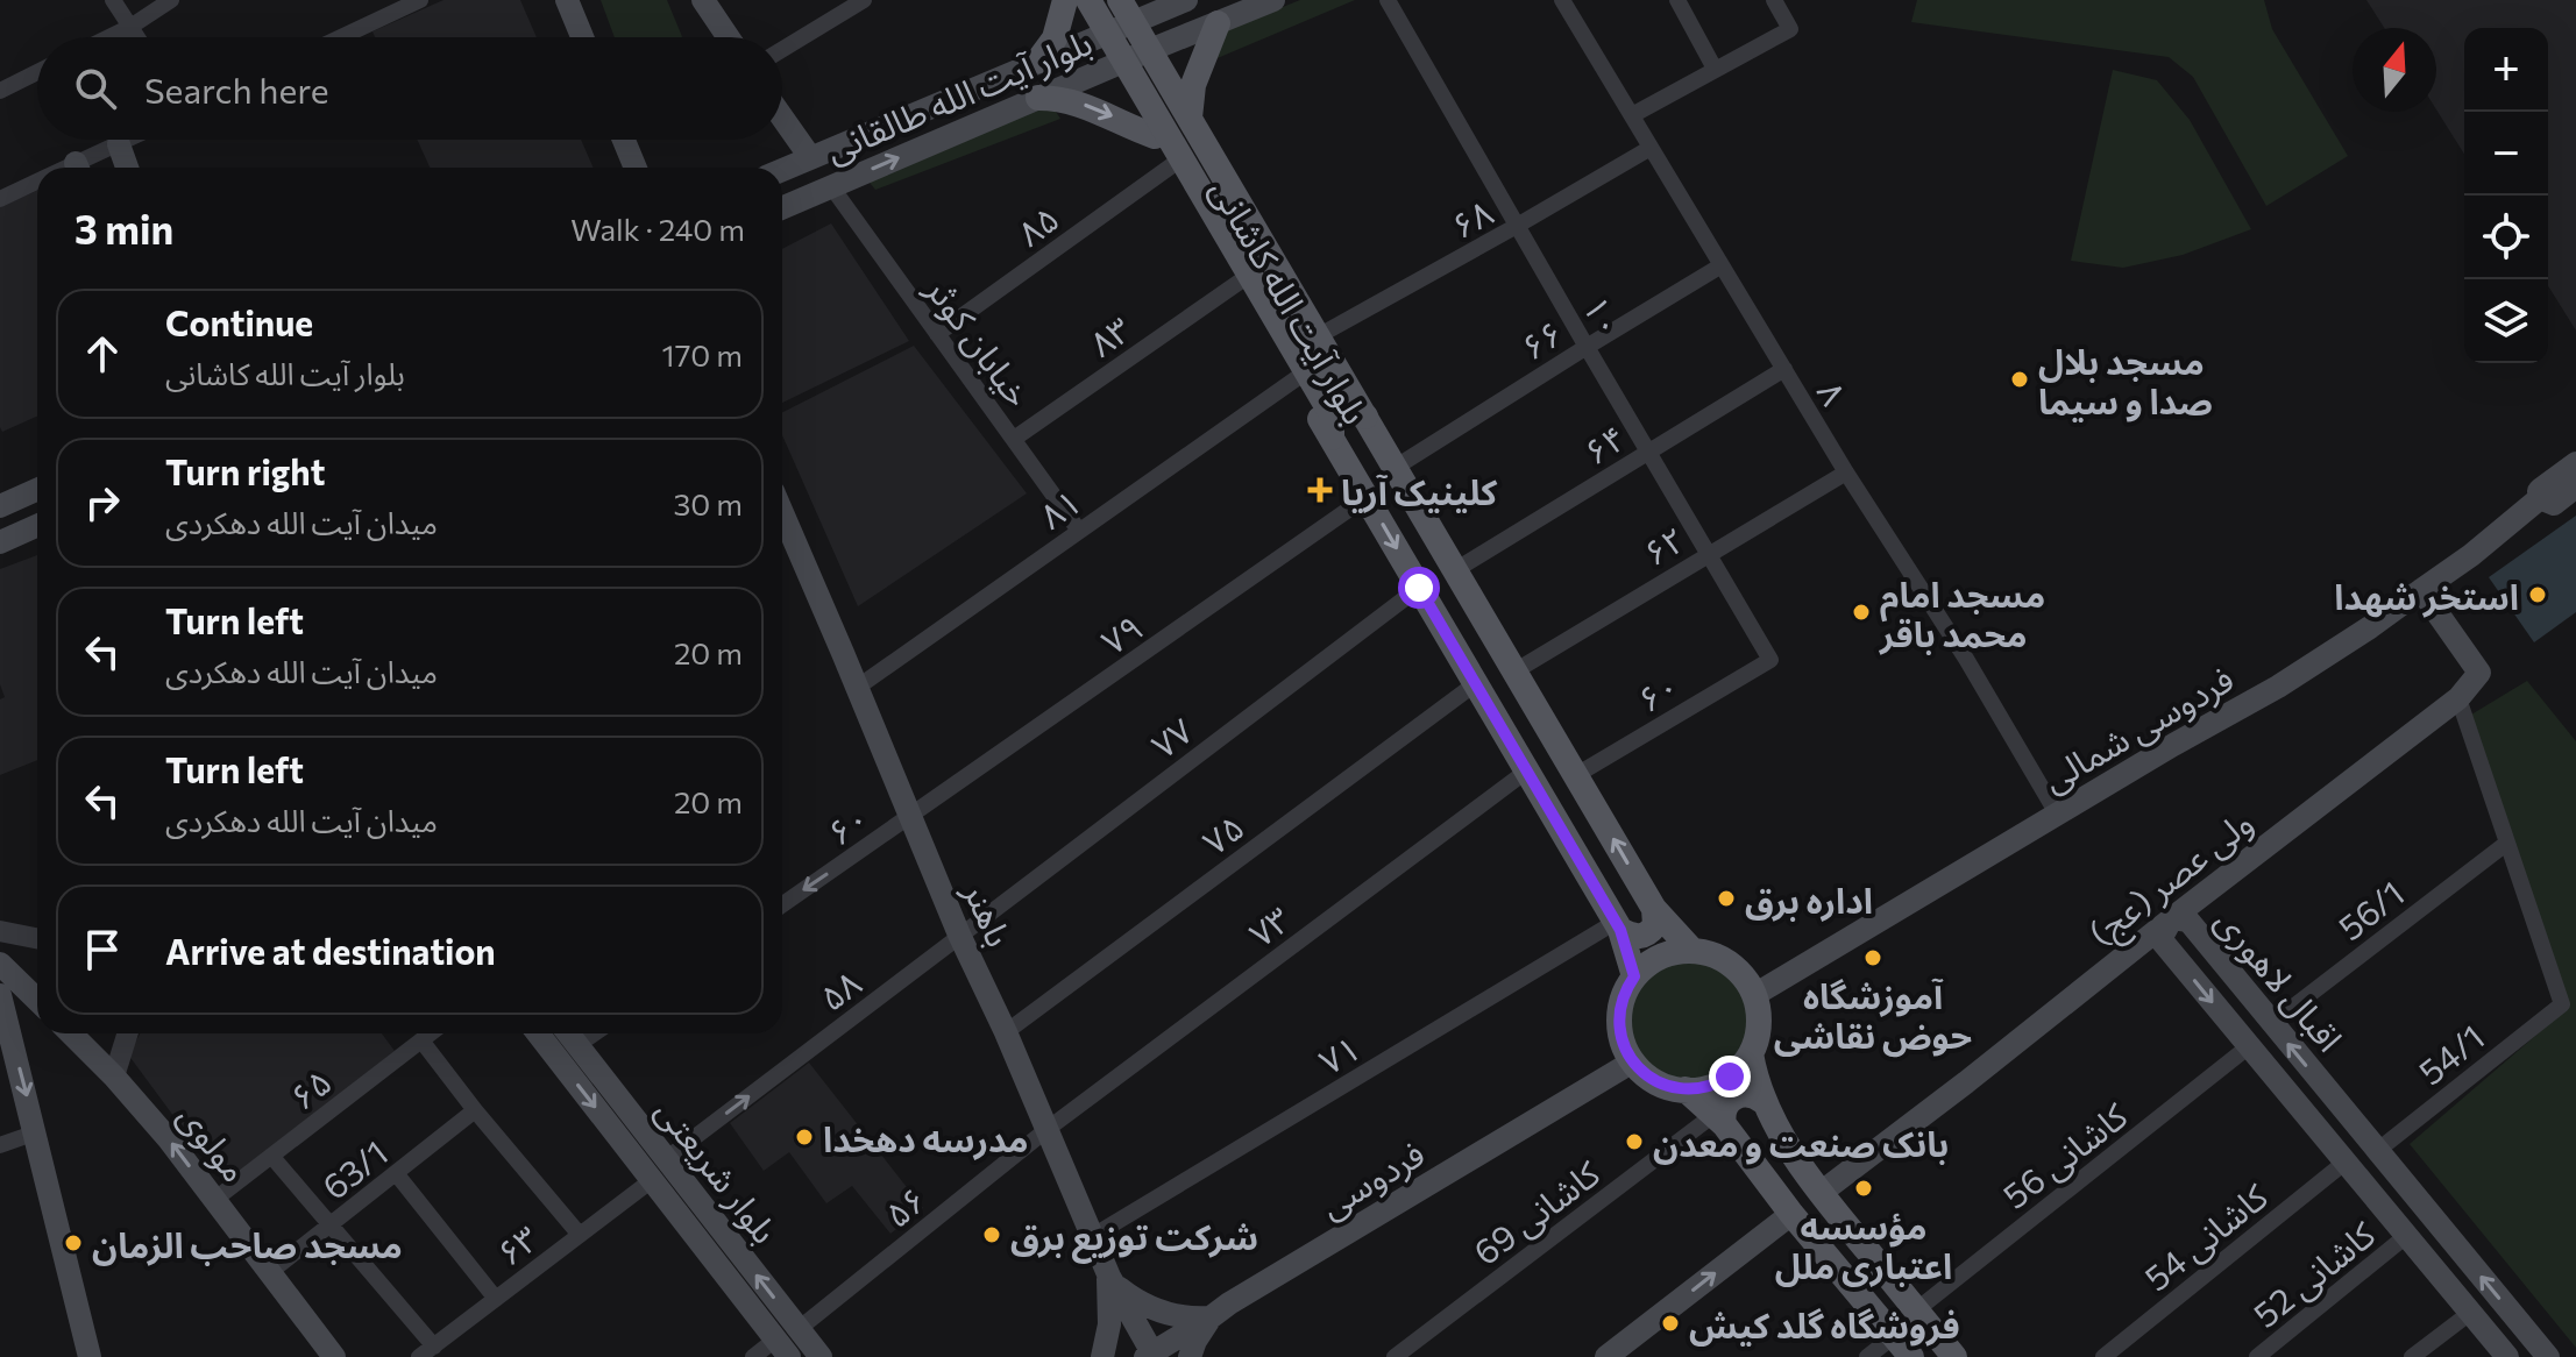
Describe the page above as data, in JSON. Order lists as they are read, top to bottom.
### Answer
{
  "streets": {
    "main road": [
      "بلوار آیت الله طالقانی",
      "بلوار آیت الله کاشانی",
      "فردوسی شمالی",
      "ولی عصر (عج)",
      "باهنر",
      "اقبال لاهوری",
      "مولوی",
      "بلوار شریعتی",
      "فردوسی"
    ],
    "street": [
      "۶۸",
      "۸۵",
      "۱۰",
      "۸۳",
      "۶۶",
      "خیابان کوثر",
      "۸",
      "۶۴",
      "۸۱",
      "۶۲",
      "۷۹",
      "۶۰",
      "۷۷",
      "۷۵",
      "56/1",
      "۷۳",
      "۵۸",
      "۷۱",
      "54/1",
      "۶۵",
      "کاشانی 56",
      "63/1",
      "۵۶",
      "کاشانی 69",
      "کاشانی 54",
      "۶۳",
      "کاشانی 52"
    ]
  },
  "crossings": [
    ["بلوار آیت الله طالقانی", "بلوار آیت الله کاشانی"],
    ["بلوار آیت الله طالقانی", "خیابان کوثر"],
    ["۶۸", "بلوار آیت الله کاشانی"],
    ["۶۸", "۱۰"],
    ["۶۸", "۸"],
    ["۸۵", "بلوار آیت الله کاشانی"],
    ["۸۵", "خیابان کوثر"],
    ["بلوار آیت الله کاشانی", "۸۳"],
    ["بلوار آیت الله کاشانی", "۶۶"],
    ["بلوار آیت الله کاشانی", "۶۴"],
    ["بلوار آیت الله کاشانی", "۸۱"],
    ["بلوار آیت الله کاشانی", "۶۲"],
    ["بلوار آیت الله کاشانی", "۷۹"],
    ["بلوار آیت الله کاشانی", "۶۰"],
    ["بلوار آیت الله کاشانی", "فردوسی شمالی"],
    ["بلوار آیت الله کاشانی", "۷۷"],
    ["بلوار آیت الله کاشانی", "۷۵"],
    ["بلوار آیت الله کاشانی", "۷۳"],
    ["بلوار آیت الله کاشانی", "۷۱"],
    ["بلوار آیت الله کاشانی", "فردوسی"],
    ["۱۰", "۶۶"],
    ["۱۰", "۶۴"],
    ["۱۰", "۶۲"],
    ["۱۰", "۶۰"],
    ["۸۳", "خیابان کوثر"],
    ["۶۶", "۸"],
    ["خیابان کوثر", "۸۱"],
    ["۸", "۶۴"],
    ["۸", "۶۲"],
    ["۸", "فردوسی شمالی"],
    ["۸۱", "باهنر"],
    ["۷۹", "۶۰"],
    ["۷۹", "باهنر"],
    ["۶۰", "باهنر"],
    ["فردوسی شمالی", "فردوسی"],
    ["۷۷", "باهنر"],
    ["۷۷", "۵۸"],
    ["۷۵", "باهنر"],
    ["ولی عصر (عج)", "اقبال لاهوری"],
    ["56/1", "اقبال لاهوری"],
    ["56/1", "54/1"],
    ["باهنر", "۷۳"],
    ["باهنر", "۵۸"],
    ["باهنر", "۷۱"],
    ["باهنر", "فردوسی"],
    ["باهنر", "۵۶"],
    ["۷۳", "۵۶"],
    ["اقبال لاهوری", "54/1"],
    ["اقبال لاهوری", "کاشانی 56"],
    ["اقبال لاهوری", "کاشانی 54"],
    ["اقبال لاهوری", "کاشانی 52"],
    ["۵۸", "بلوار شریعتی"],
    ["۶۵", "مولوی"],
    ["مولوی", "63/1"],
    ["بلوار شریعتی", "۵۶"],
    ["بلوار شریعتی", "۶۳"]
  ],
  "one_way": ["۶۰", "۵۸"],
  "places": {
    "other": [
      "مسجد بلال صدا و سیما",
      "استخر شهدا",
      "مسجد امام محمد باقر",
      "اداره برق",
      "آموزشگاه حوض نقاشی",
      "مدرسه دهخدا",
      "بانک صنعت و معدن",
      "مؤسسه اعتباری ملل",
      "شرکت توزیع برق",
      "مسجد صاحب الزمان",
      "فروشگاه گلد کیش"
    ],
    "health": ["کلینیک آریا"]
  },
  "north": "top",
  "page": {
    "map_buttons": ["+", "−"],
    "search": "Search here",
    "heading": ["3 min", "Walk · 240 m"],
    "list": [
      ["Continue", "بلوار آیت الله کاشانی", "170 m"],
      ["Turn right", "میدان آیت الله دهکردی", "30 m"],
      ["Turn left", "میدان آیت الله دهکردی", "20 m"],
      ["Turn left", "میدان آیت الله دهکردی", "20 m"],
      "Arrive at destination"
    ]
  }
}
